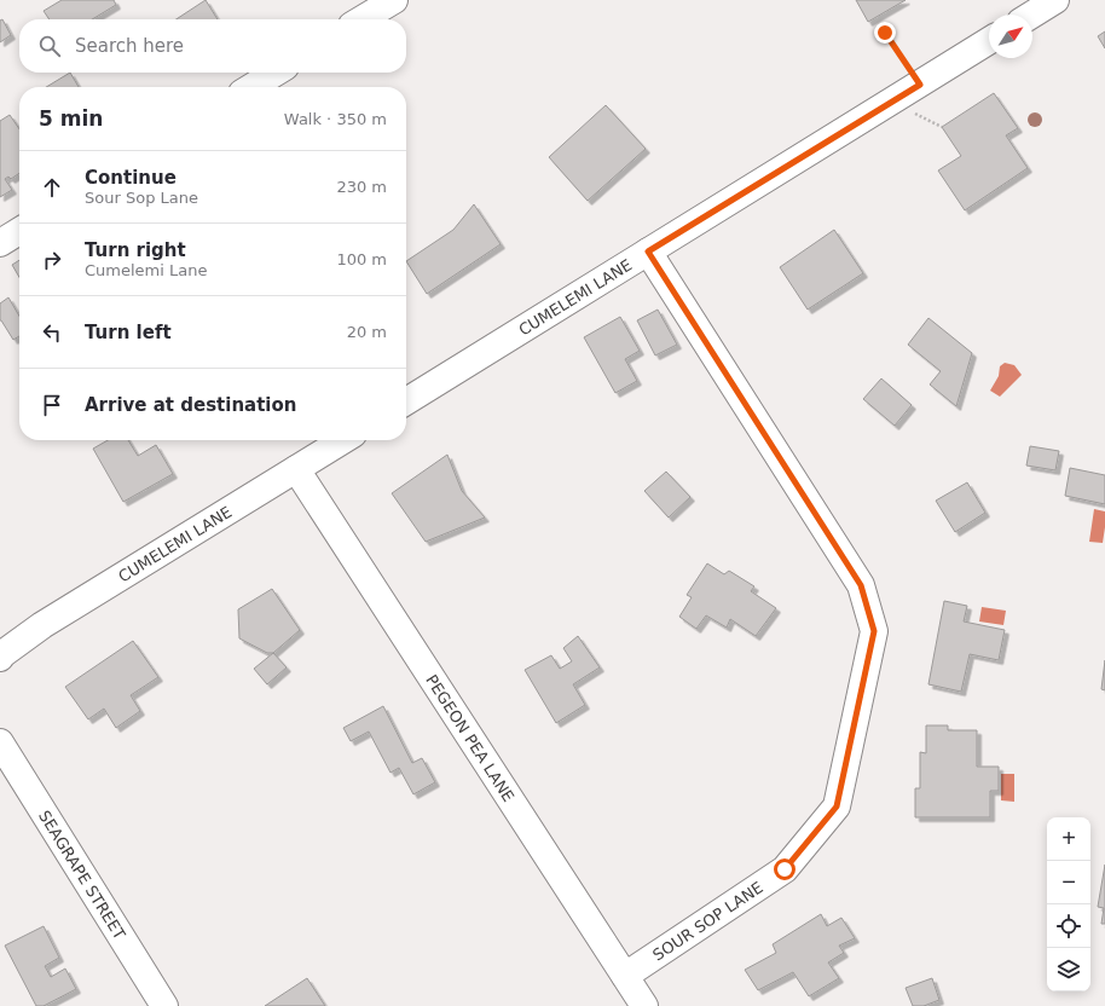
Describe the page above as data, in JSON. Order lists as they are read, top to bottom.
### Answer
{
  "streets": {
    "street": [
      "CUMELEMI LANE",
      "PEGEON PEA LANE",
      "SEAGRAPE STREET",
      "SOUR SOP LANE"
    ]
  },
  "crossings": [
    ["CUMELEMI LANE", "PEGEON PEA LANE"],
    ["CUMELEMI LANE", "SOUR SOP LANE"],
    ["PEGEON PEA LANE", "SOUR SOP LANE"]
  ],
  "north": "top right",
  "page": {
    "search": "Search here",
    "heading": ["5 min", "Walk · 350 m"],
    "list": [
      ["Continue", "Sour Sop Lane", "230 m"],
      ["Turn right", "Cumelemi Lane", "100 m"],
      ["Turn left", "20 m"],
      "Arrive at destination"
    ],
    "map_buttons": ["+", "−"]
  }
}
